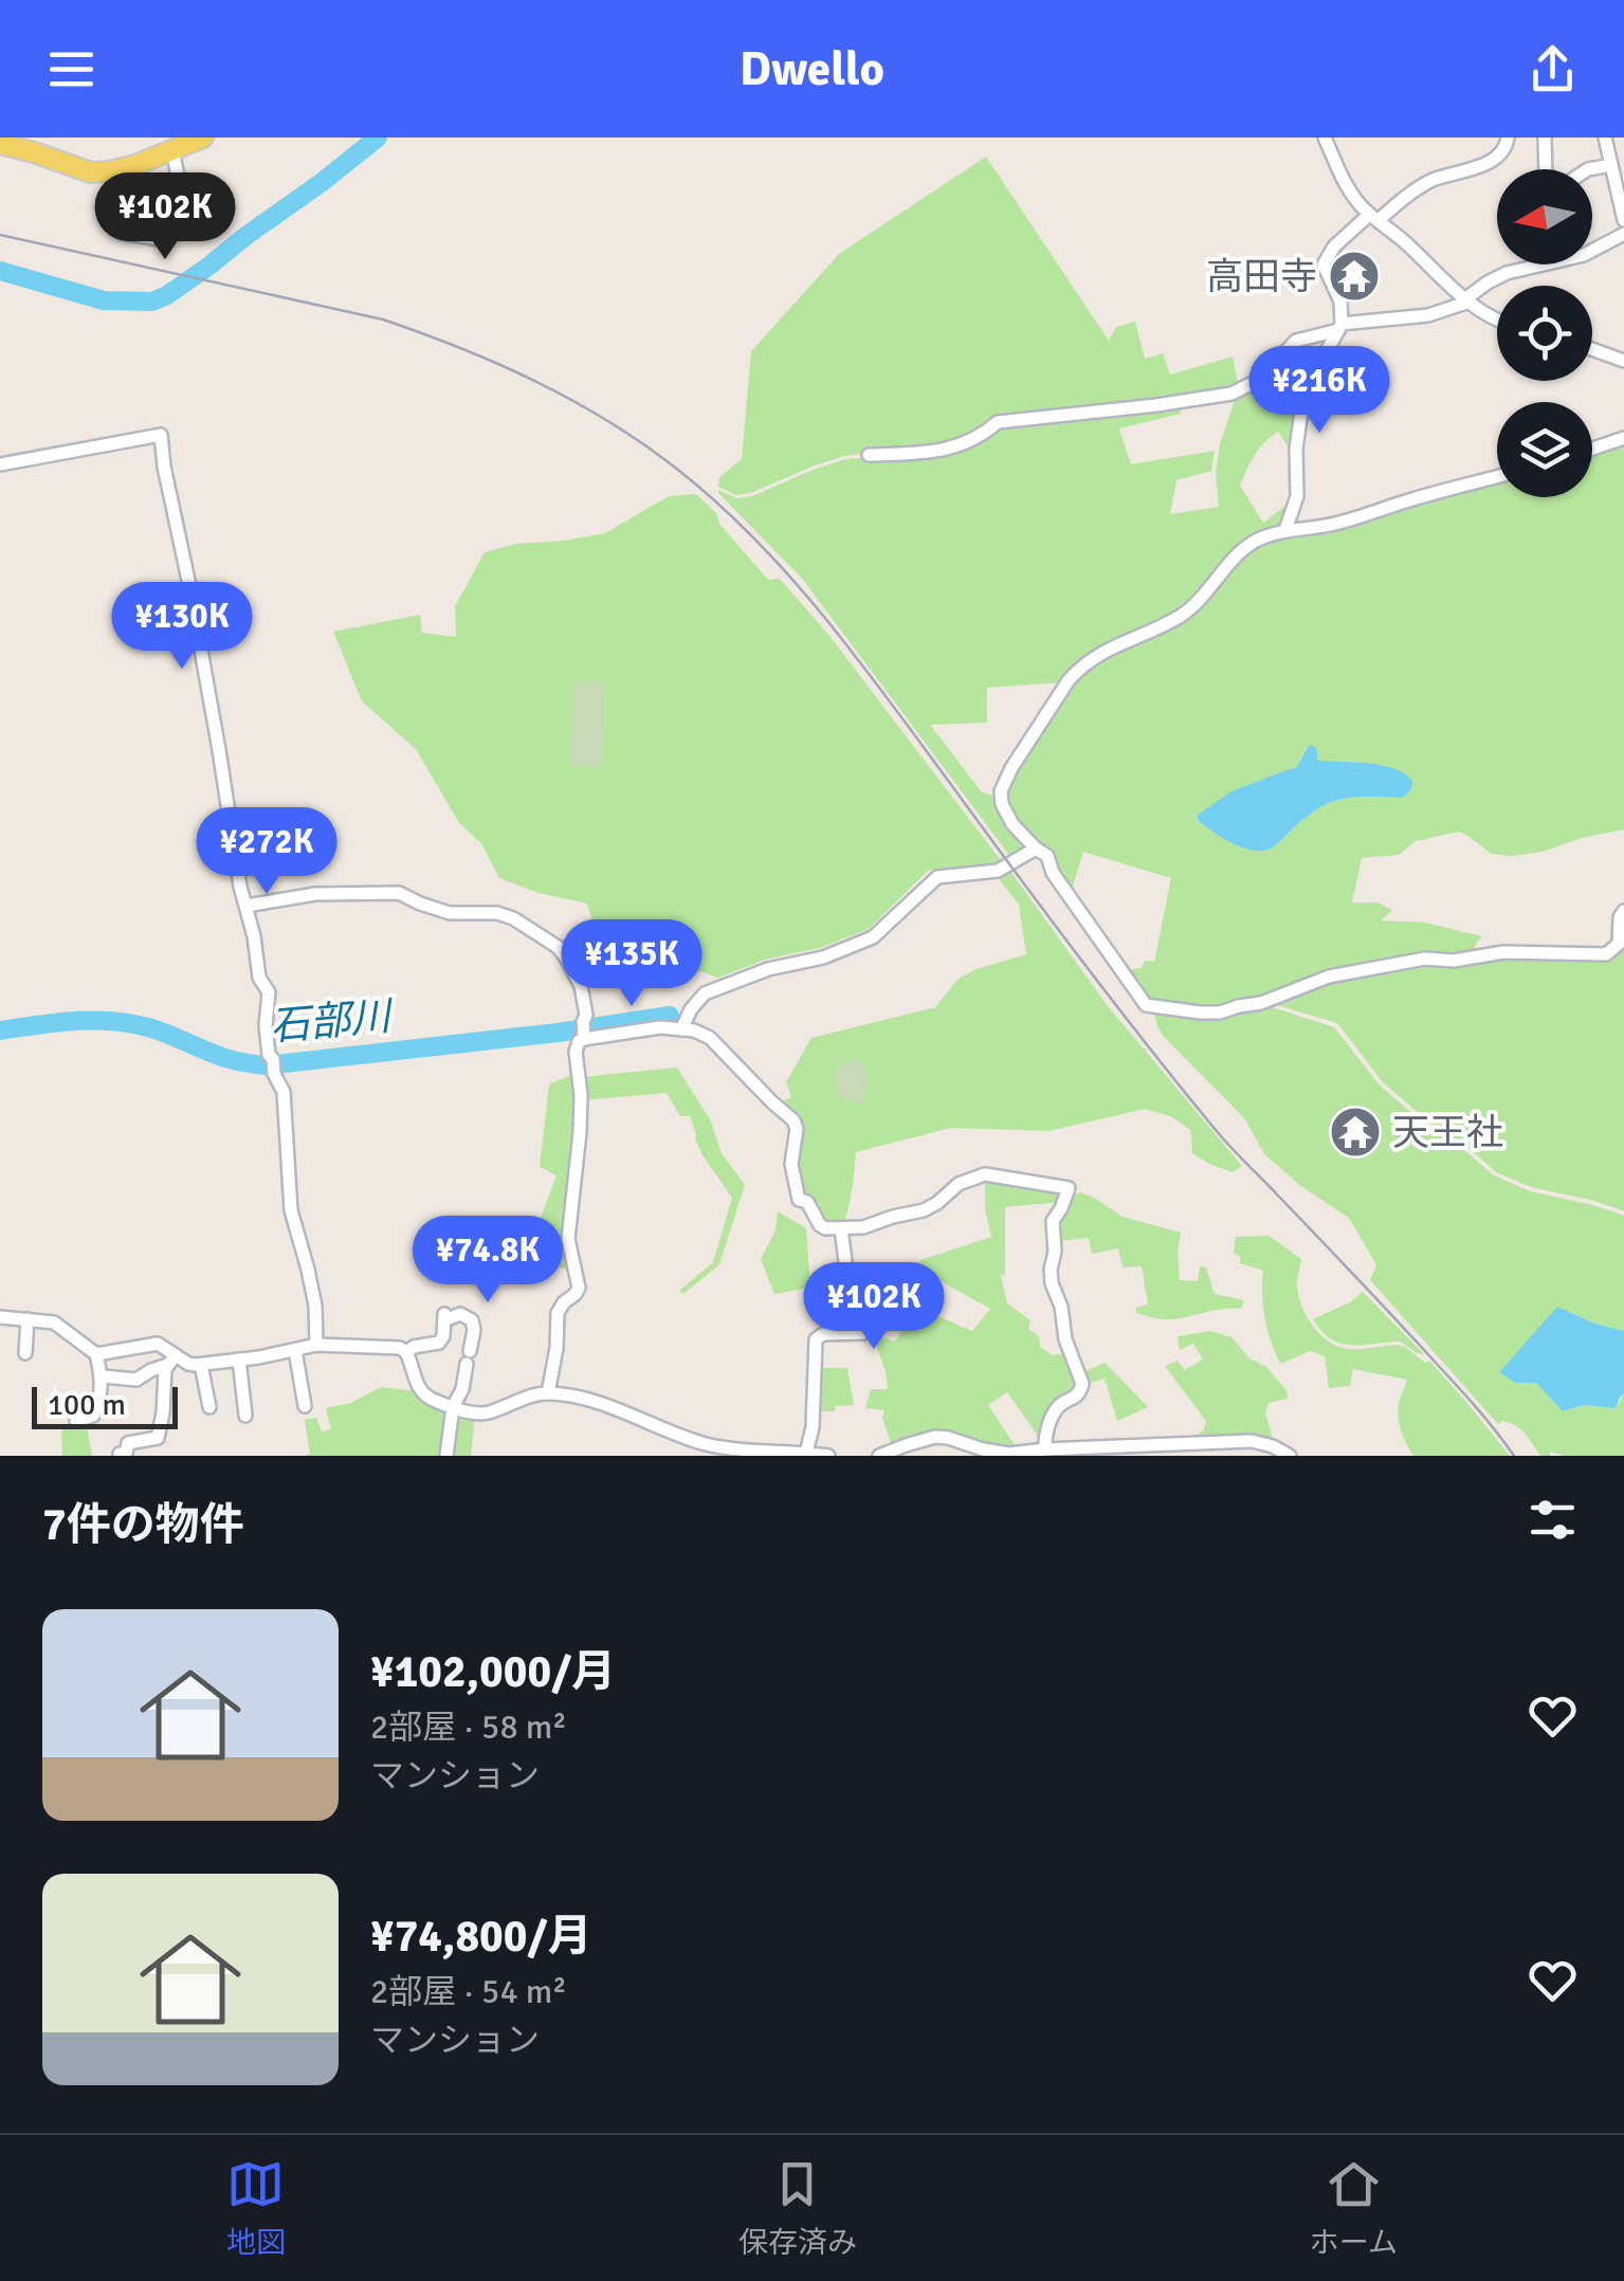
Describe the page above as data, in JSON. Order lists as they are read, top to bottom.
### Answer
{
  "water": ["石部川"],
  "places": {
    "temple": ["高田寺", "天王社"]
  },
  "scale_bar": "100 m",
  "north": "left",
  "page": {
    "header": "Dwello",
    "price": [
      "¥102K",
      "¥216K",
      "¥130K",
      "¥272K",
      "¥135K",
      "¥74.8K",
      "¥102K"
    ],
    "scale": "100 m",
    "heading": "7件の物件",
    "list": [
      {
        "name": "¥102,000/月",
        "note": "2部屋 · 58 m² · マンション"
      },
      {
        "name": "¥74,800/月",
        "note": "2部屋 · 54 m² · マンション"
      }
    ],
    "tabs": ["地図", "保存済み", "ホーム"]
  }
}
